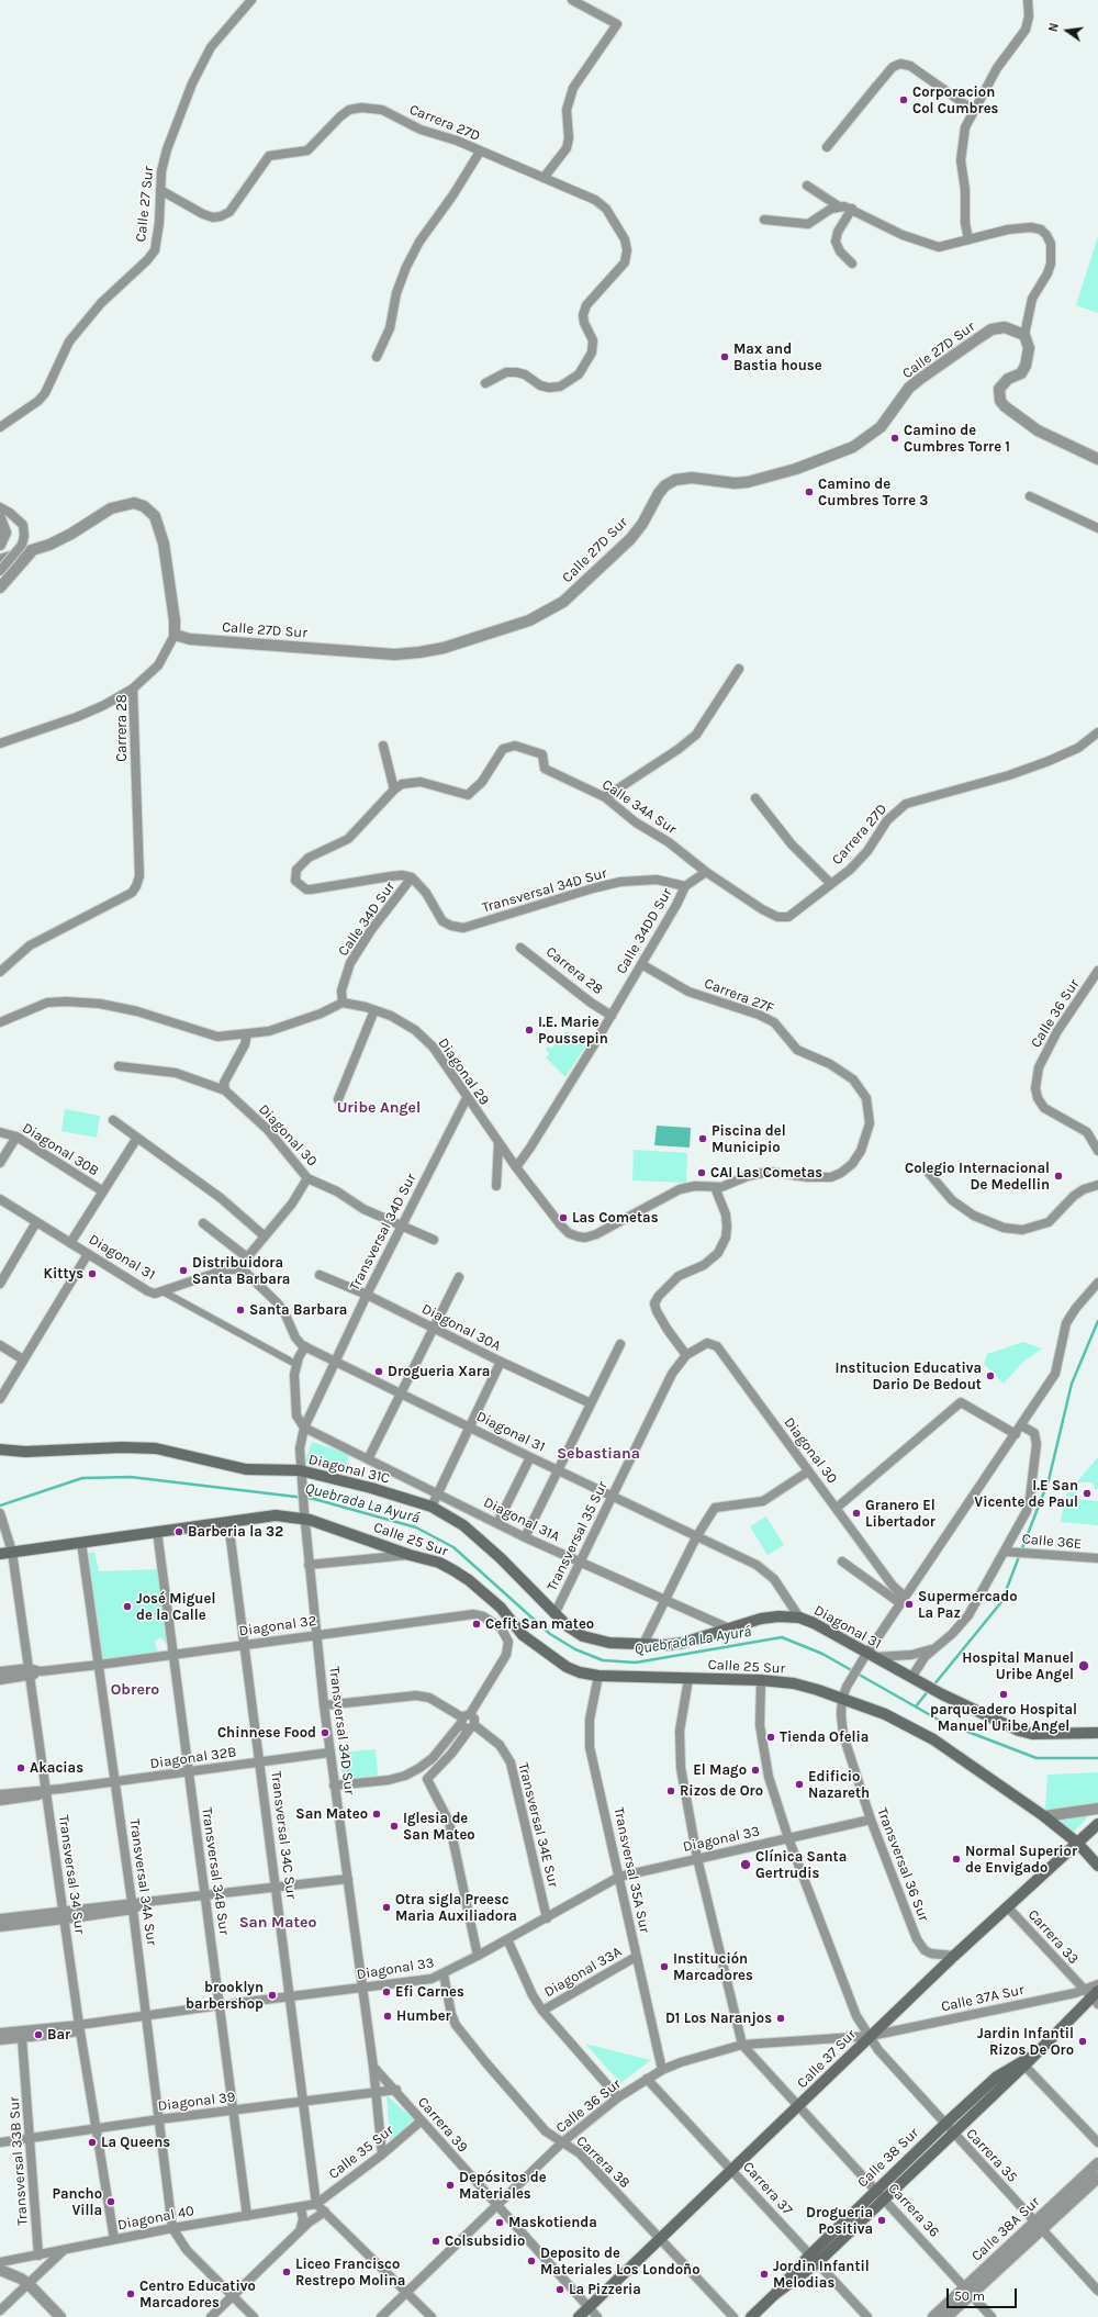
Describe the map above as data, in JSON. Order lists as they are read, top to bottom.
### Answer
{
  "streets": {
    "main road": [
      "Diagonal 31",
      "Diagonal 31C",
      "Calle 25 Sur",
      "Calle 37 Sur",
      "Calle 38 Sur"
    ],
    "street": [
      "Carrera 27D",
      "Calle 27 Sur",
      "Calle 27D Sur",
      "Carrera 28",
      "Calle 34A Sur",
      "Transversal 34D Sur",
      "Calle 34D Sur",
      "Calle 34DD Sur",
      "Carrera 27F",
      "Calle 36 Sur",
      "Diagonal 29",
      "Diagonal 30",
      "Diagonal 30B",
      "Diagonal 30A",
      "Diagonal 31A",
      "Transversal 35 Sur",
      "Calle 36E",
      "Diagonal 32",
      "Diagonal 32B",
      "Transversal 34E Sur",
      "Transversal 34C Sur",
      "Diagonal 33",
      "Transversal 36 Sur",
      "Transversal 35A Sur",
      "Transversal 34B Sur",
      "Transversal 34 Sur",
      "Transversal 34A Sur",
      "Carrera 33",
      "Diagonal 33A",
      "Calle 37A Sur",
      "Diagonal 39",
      "Carrera 39",
      "Calle 35 Sur",
      "Carrera 35",
      "Transversal 33B Sur",
      "Carrera 38",
      "Carrera 37",
      "Carrera 36",
      "Diagonal 40",
      "Calle 38A Sur"
    ]
  },
  "crossings": [
    ["Carrera 27D", "Calle 27 Sur"],
    ["Carrera 27D", "Calle 34A Sur"],
    ["Carrera 27D", "Calle 34DD Sur"],
    ["Calle 27D Sur", "Carrera 28"],
    ["Carrera 28", "Calle 34DD Sur"],
    ["Calle 34A Sur", "Transversal 34D Sur"],
    ["Calle 34A Sur", "Calle 34D Sur"],
    ["Calle 34A Sur", "Calle 34DD Sur"],
    ["Transversal 34D Sur", "Calle 34D Sur"],
    ["Transversal 34D Sur", "Calle 34DD Sur"],
    ["Transversal 34D Sur", "Diagonal 29"],
    ["Transversal 34D Sur", "Diagonal 30"],
    ["Transversal 34D Sur", "Diagonal 31"],
    ["Transversal 34D Sur", "Diagonal 30A"],
    ["Transversal 34D Sur", "Diagonal 31A"],
    ["Transversal 34D Sur", "Calle 25 Sur"],
    ["Transversal 34D Sur", "Diagonal 32"],
    ["Transversal 34D Sur", "Diagonal 32B"],
    ["Transversal 34D Sur", "Transversal 34E Sur"],
    ["Transversal 34D Sur", "Diagonal 33"],
    ["Transversal 34D Sur", "Diagonal 39"],
    ["Transversal 34D Sur", "Carrera 39"],
    ["Transversal 34D Sur", "Calle 35 Sur"],
    ["Calle 34D Sur", "Diagonal 29"],
    ["Calle 34DD Sur", "Carrera 27F"],
    ["Calle 34DD Sur", "Diagonal 29"],
    ["Carrera 27F", "Diagonal 29"],
    ["Calle 36 Sur", "Transversal 35A Sur"],
    ["Calle 36 Sur", "Calle 37A Sur"],
    ["Calle 36 Sur", "Calle 37 Sur"],
    ["Calle 36 Sur", "Carrera 39"],
    ["Calle 36 Sur", "Carrera 35"],
    ["Calle 36 Sur", "Carrera 38"],
    ["Calle 36 Sur", "Carrera 37"],
    ["Calle 36 Sur", "Carrera 36"],
    ["Diagonal 30", "Transversal 35 Sur"],
    ["Diagonal 30", "Transversal 36 Sur"],
    ["Diagonal 31", "Diagonal 31C"],
    ["Diagonal 31", "Transversal 35 Sur"],
    ["Diagonal 31", "Transversal 36 Sur"],
    ["Diagonal 31C", "Diagonal 31A"],
    ["Diagonal 31C", "Transversal 35 Sur"],
    ["Diagonal 31A", "Transversal 35 Sur"],
    ["Calle 25 Sur", "Transversal 34C Sur"],
    ["Calle 25 Sur", "Transversal 36 Sur"],
    ["Calle 25 Sur", "Transversal 35A Sur"],
    ["Calle 25 Sur", "Transversal 34B Sur"],
    ["Calle 25 Sur", "Transversal 34 Sur"],
    ["Calle 25 Sur", "Transversal 34A Sur"],
    ["Calle 25 Sur", "Calle 37 Sur"],
    ["Calle 25 Sur", "Carrera 35"],
    ["Diagonal 32", "Transversal 34E Sur"],
    ["Diagonal 32", "Transversal 34C Sur"],
    ["Diagonal 32", "Transversal 34B Sur"],
    ["Diagonal 32", "Transversal 34 Sur"],
    ["Diagonal 32", "Transversal 34A Sur"],
    ["Diagonal 32B", "Transversal 34C Sur"],
    ["Diagonal 32B", "Transversal 34B Sur"],
    ["Diagonal 32B", "Transversal 34 Sur"],
    ["Diagonal 32B", "Transversal 34A Sur"],
    ["Transversal 34E Sur", "Diagonal 33"],
    ["Transversal 34C Sur", "Diagonal 33"],
    ["Transversal 34C Sur", "Diagonal 39"],
    ["Transversal 34C Sur", "Calle 35 Sur"],
    ["Transversal 34C Sur", "Diagonal 40"],
    ["Diagonal 33", "Transversal 36 Sur"],
    ["Diagonal 33", "Transversal 35A Sur"],
    ["Diagonal 33", "Transversal 34B Sur"],
    ["Diagonal 33", "Transversal 34 Sur"],
    ["Diagonal 33", "Transversal 34A Sur"],
    ["Diagonal 33", "Carrera 35"],
    ["Diagonal 33", "Transversal 33B Sur"],
    ["Diagonal 33", "Carrera 38"],
    ["Transversal 36 Sur", "Calle 37 Sur"],
    ["Transversal 35A Sur", "Diagonal 33A"],
    ["Transversal 34B Sur", "Diagonal 39"],
    ["Transversal 34B Sur", "Diagonal 40"],
    ["Transversal 34 Sur", "Diagonal 39"],
    ["Transversal 34 Sur", "Diagonal 40"],
    ["Transversal 34A Sur", "Diagonal 39"],
    ["Transversal 34A Sur", "Diagonal 40"],
    ["Carrera 33", "Calle 37A Sur"],
    ["Carrera 33", "Calle 37 Sur"],
    ["Carrera 33", "Calle 38 Sur"],
    ["Calle 37A Sur", "Calle 37 Sur"],
    ["Calle 37A Sur", "Carrera 35"],
    ["Calle 37A Sur", "Calle 38 Sur"],
    ["Calle 37 Sur", "Carrera 39"],
    ["Calle 37 Sur", "Carrera 35"],
    ["Calle 37 Sur", "Carrera 38"],
    ["Calle 37 Sur", "Carrera 37"],
    ["Calle 37 Sur", "Carrera 36"],
    ["Diagonal 39", "Carrera 39"],
    ["Diagonal 39", "Transversal 33B Sur"],
    ["Carrera 39", "Calle 35 Sur"],
    ["Calle 35 Sur", "Diagonal 40"],
    ["Carrera 35", "Calle 38 Sur"],
    ["Carrera 35", "Calle 38A Sur"],
    ["Calle 38 Sur", "Carrera 37"],
    ["Calle 38 Sur", "Carrera 36"],
    ["Transversal 33B Sur", "Diagonal 40"],
    ["Carrera 36", "Calle 38A Sur"]
  ],
  "districts": [
    "Uribe Angel",
    "Sebastiana",
    "Obrero",
    "San Mateo"
  ],
  "water": ["Quebrada La Ayurá"],
  "places": [
    "Corporacion Col Cumbres",
    "Max and Bastia house",
    "Camino de Cumbres Torre 1",
    "Camino de Cumbres Torre 3",
    "I.E. Marie Poussepin",
    "Piscina del Municipio",
    "CAI Las Cometas",
    "Colegio Internacional De Medellin",
    "Las Cometas",
    "Distribuidora Santa Barbara",
    "Kittys",
    "Santa Barbara",
    "Drogueria Xara",
    "Institucion Educativa Dario De Bedout",
    "I.E San Vicente de Paul",
    "Granero El Libertador",
    "Barberia la 32",
    "Supermercado La Paz",
    "José Miguel de la Calle",
    "Cefit San mateo",
    "Hospital Manuel Uribe Angel",
    "parqueadero Hospital Manuel Uribe Angel",
    "Chinnese Food",
    "Tienda Ofelia",
    "Akacias",
    "El Mago",
    "Edificio Nazareth",
    "Rizos de Oro",
    "San Mateo",
    "Iglesia de San Mateo",
    "Normal Superior de Envigado",
    "Clínica Santa Gertrudis",
    "Otra sigla Preesc Maria Auxiliadora",
    "Institución Marcadores",
    "Efi Carnes",
    "brooklyn barbershop",
    "Humber",
    "D1 Los Naranjos",
    "Bar",
    "Jardin Infantil Rizos De Oro",
    "La Queens",
    "Depósitos de Materiales",
    "Pancho Villa",
    "Drogueria Positiva",
    "Maskotienda",
    "Colsubsidio",
    "Deposito de Materiales Los Londoño",
    "Liceo Francisco Restrepo Molina",
    "Jordin Infantil Melodias",
    "La Pizzeria",
    "Centro Educativo Marcadores"
  ],
  "scale_bar": "50 m",
  "north": "left"
}
